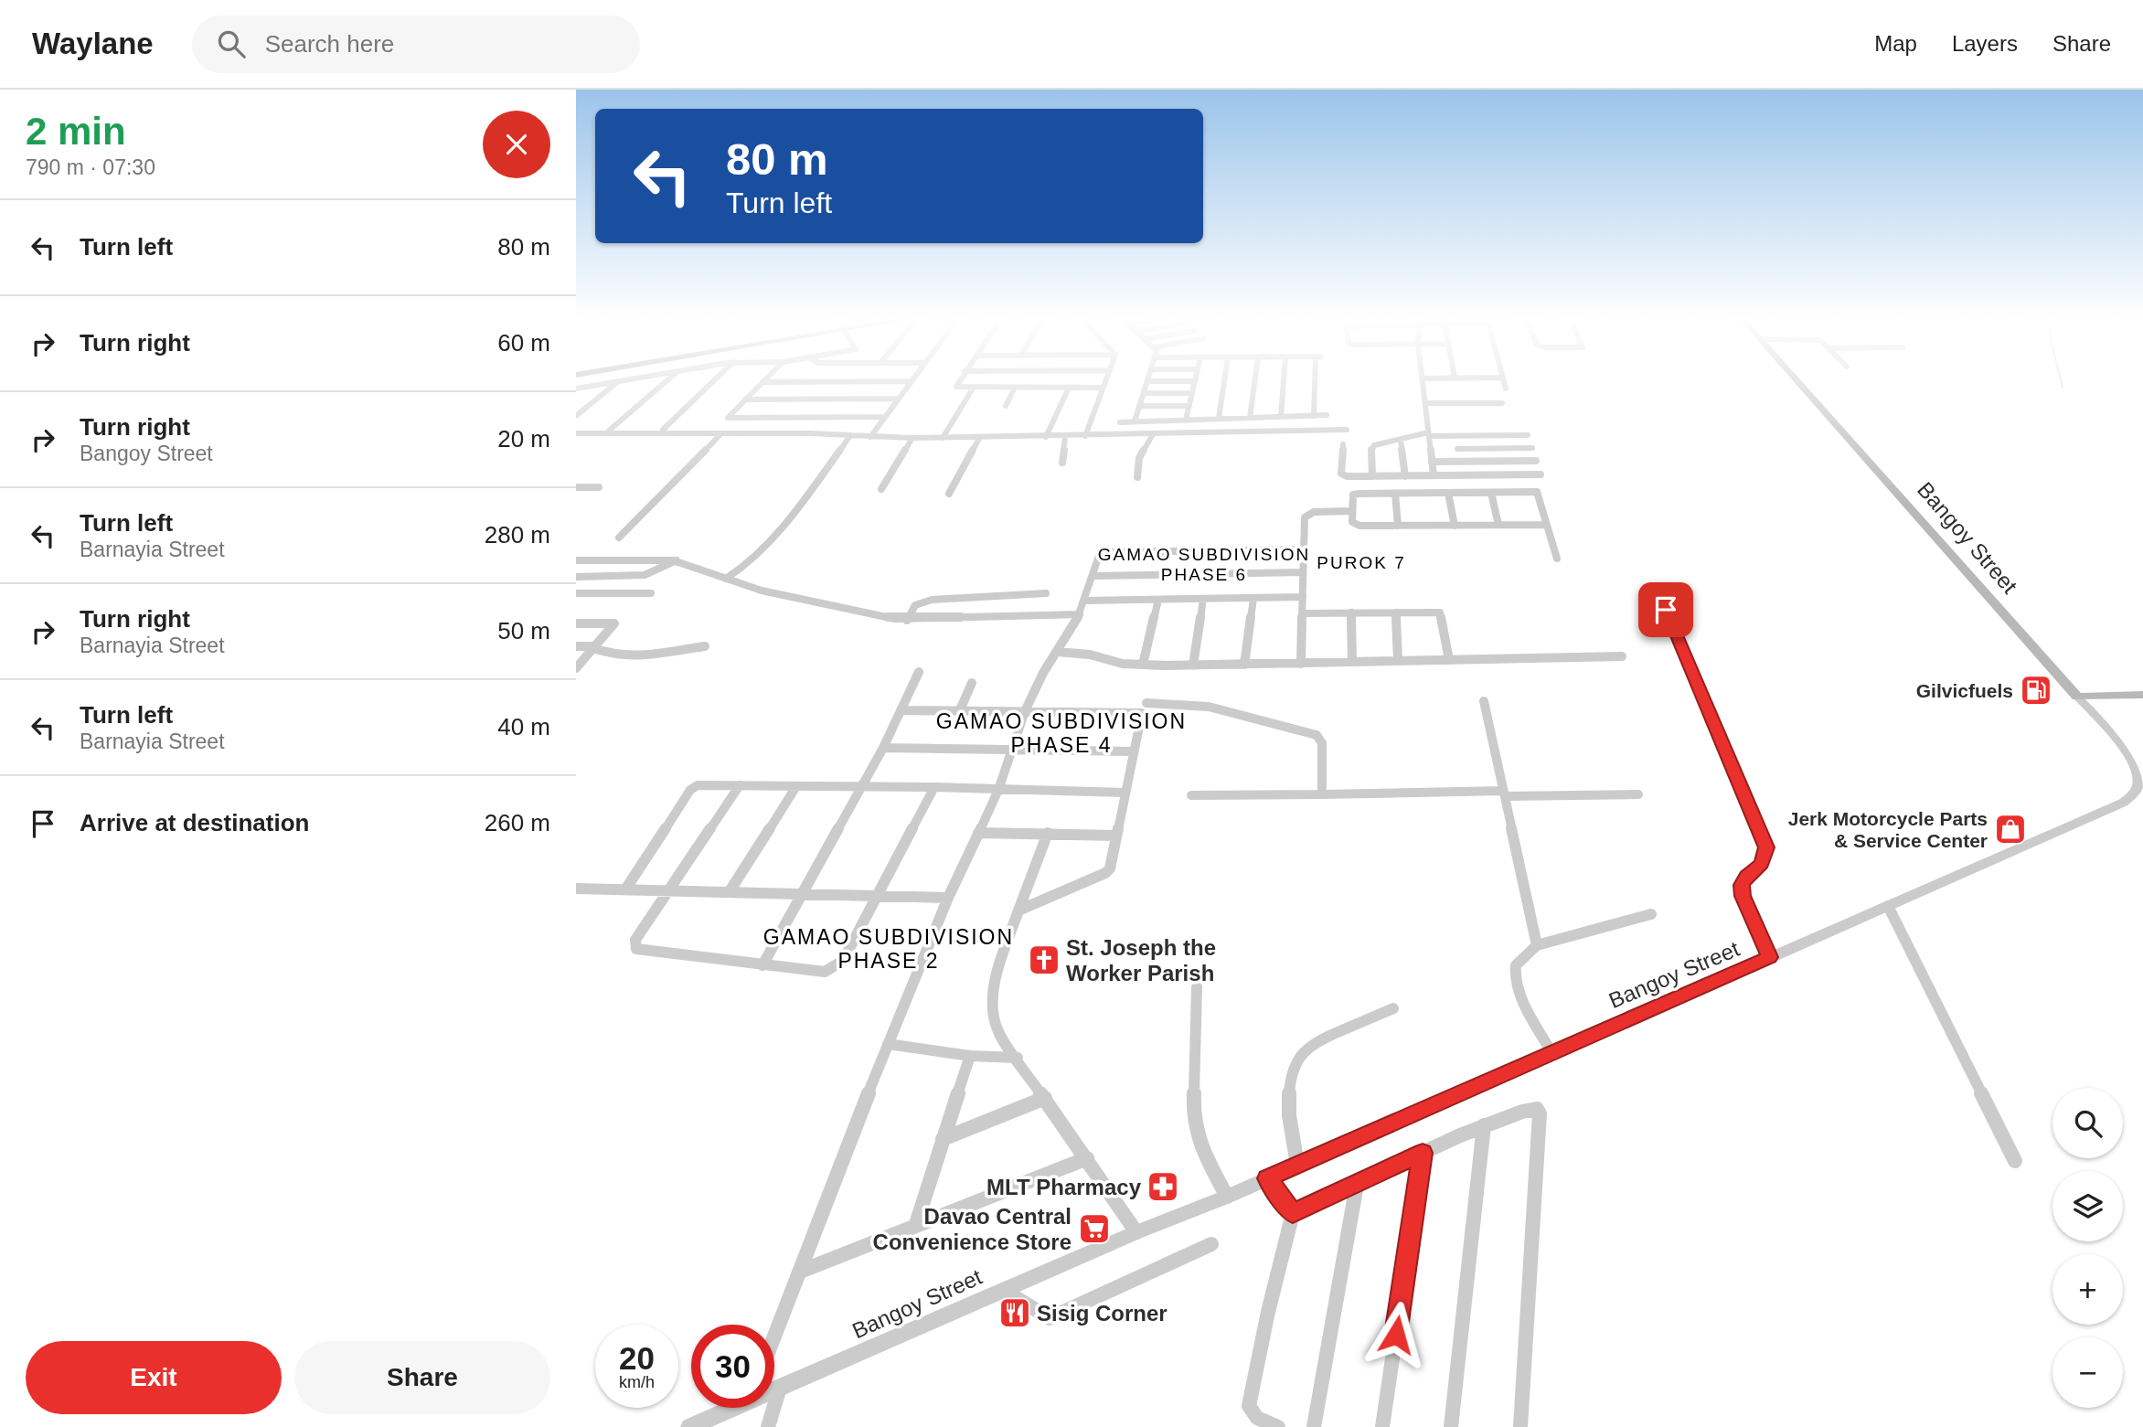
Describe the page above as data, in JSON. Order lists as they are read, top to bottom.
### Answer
{
  "streets": {
    "main road": ["Bangoy Street"]
  },
  "districts": [
    "GAMAO SUBDIVISION PHASE 6",
    "PUROK 7",
    "GAMAO SUBDIVISION PHASE 4",
    "GAMAO SUBDIVISION PHASE 2"
  ],
  "places": {
    "fuel station": ["Gilvicfuels"],
    "shop": ["Jerk Motorcycle Parts & Service Center"],
    "church": ["St. Joseph the Worker Parish"],
    "pharmacy": ["MLT Pharmacy"],
    "supermarket": ["Davao Central Convenience Store"],
    "restaurant": ["Sisig Corner"]
  },
  "page": {
    "header": "Waylane",
    "search": "Search here",
    "nav": ["Map", "Layers", "Share"],
    "heading": ["2 min", "790 m · 07:30"],
    "turn": ["80 m", "Turn left"],
    "list": [
      {
        "name": "Turn left",
        "value": "80 m"
      },
      {
        "name": "Turn right",
        "value": "60 m"
      },
      {
        "name": "Turn right",
        "note": "Bangoy Street",
        "value": "20 m"
      },
      {
        "name": "Turn left",
        "note": "Barnayia Street",
        "value": "280 m"
      },
      {
        "name": "Turn right",
        "note": "Barnayia Street",
        "value": "50 m"
      },
      {
        "name": "Turn left",
        "note": "Barnayia Street",
        "value": "40 m"
      },
      {
        "name": "Arrive at destination",
        "value": "260 m"
      }
    ],
    "map_buttons": ["+", "−"],
    "speed": "20 km/h",
    "limit": "30",
    "buttons": ["Exit", "Share"]
  }
}
